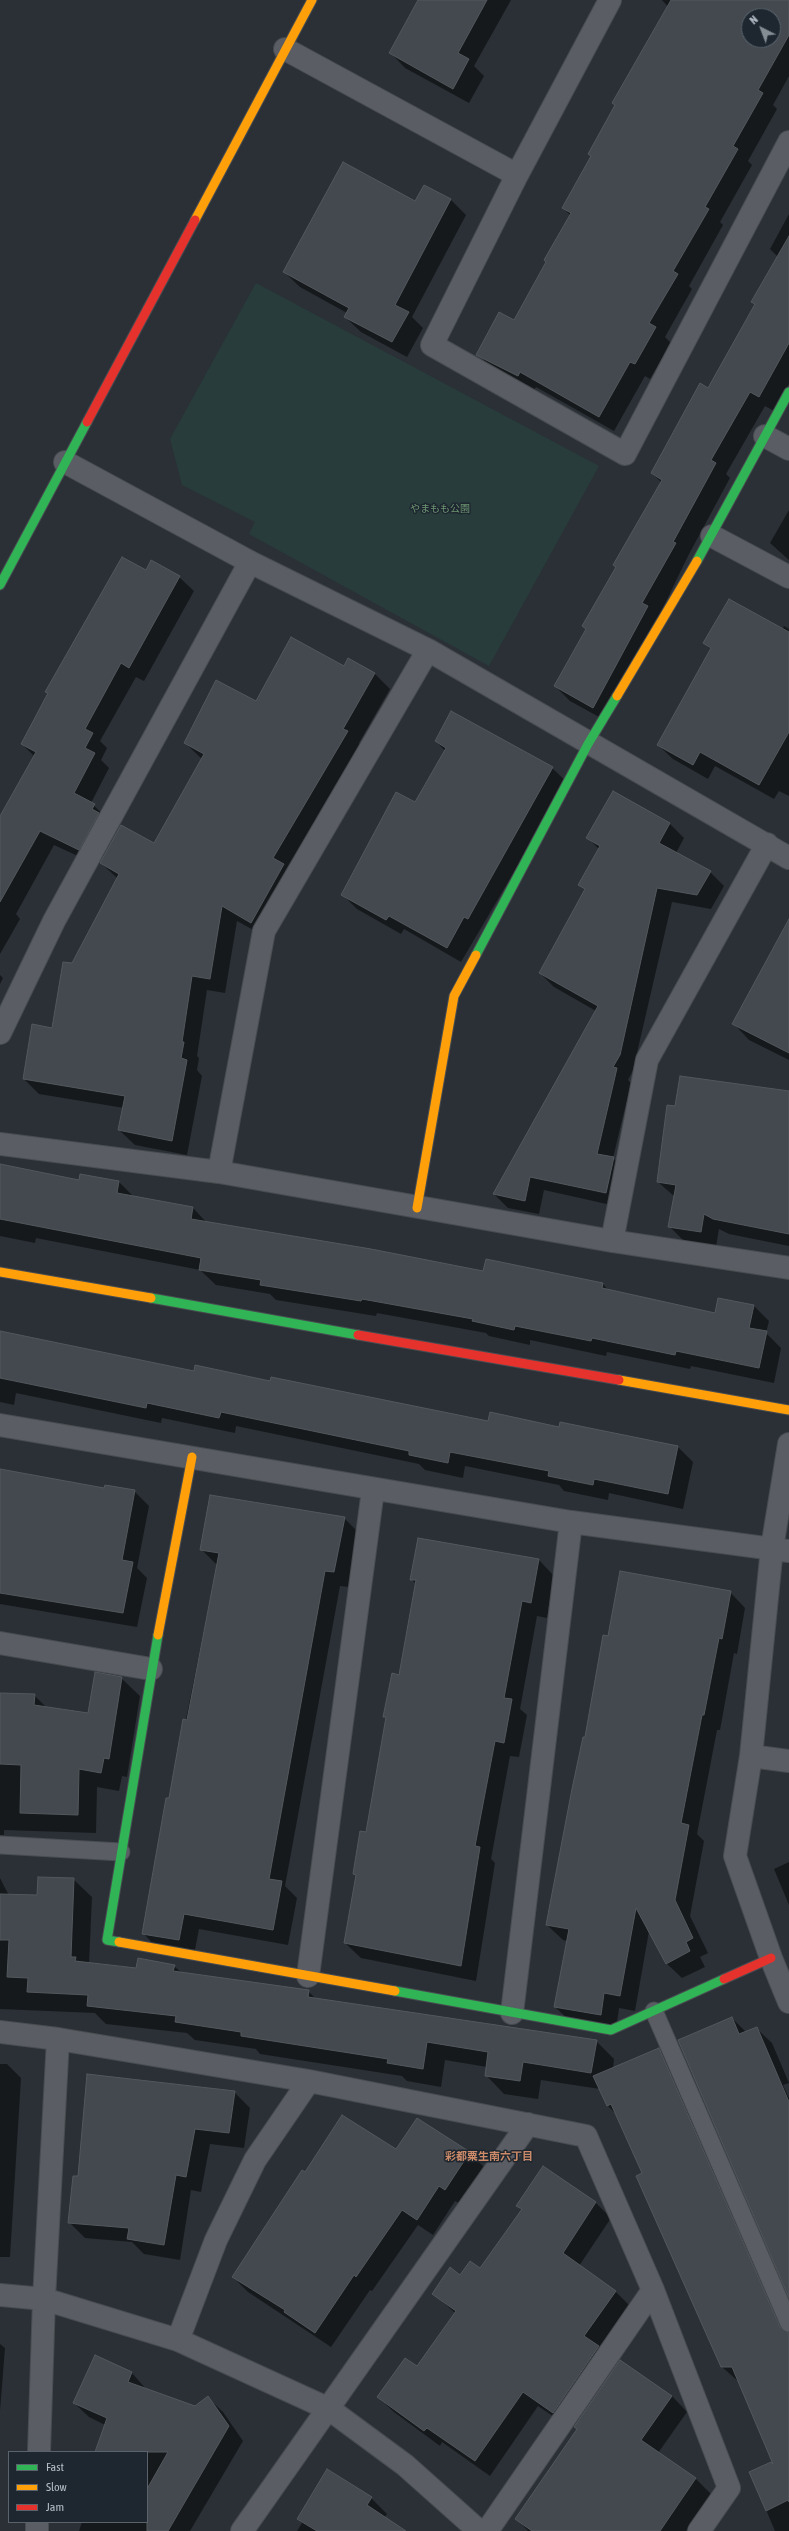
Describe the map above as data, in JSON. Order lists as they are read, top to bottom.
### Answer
{
  "districts": ["彩都粟生南六丁目"],
  "parks": ["やまもも公園"],
  "legend": ["Fast", "Slow", "Jam"],
  "north": "top left"
}
